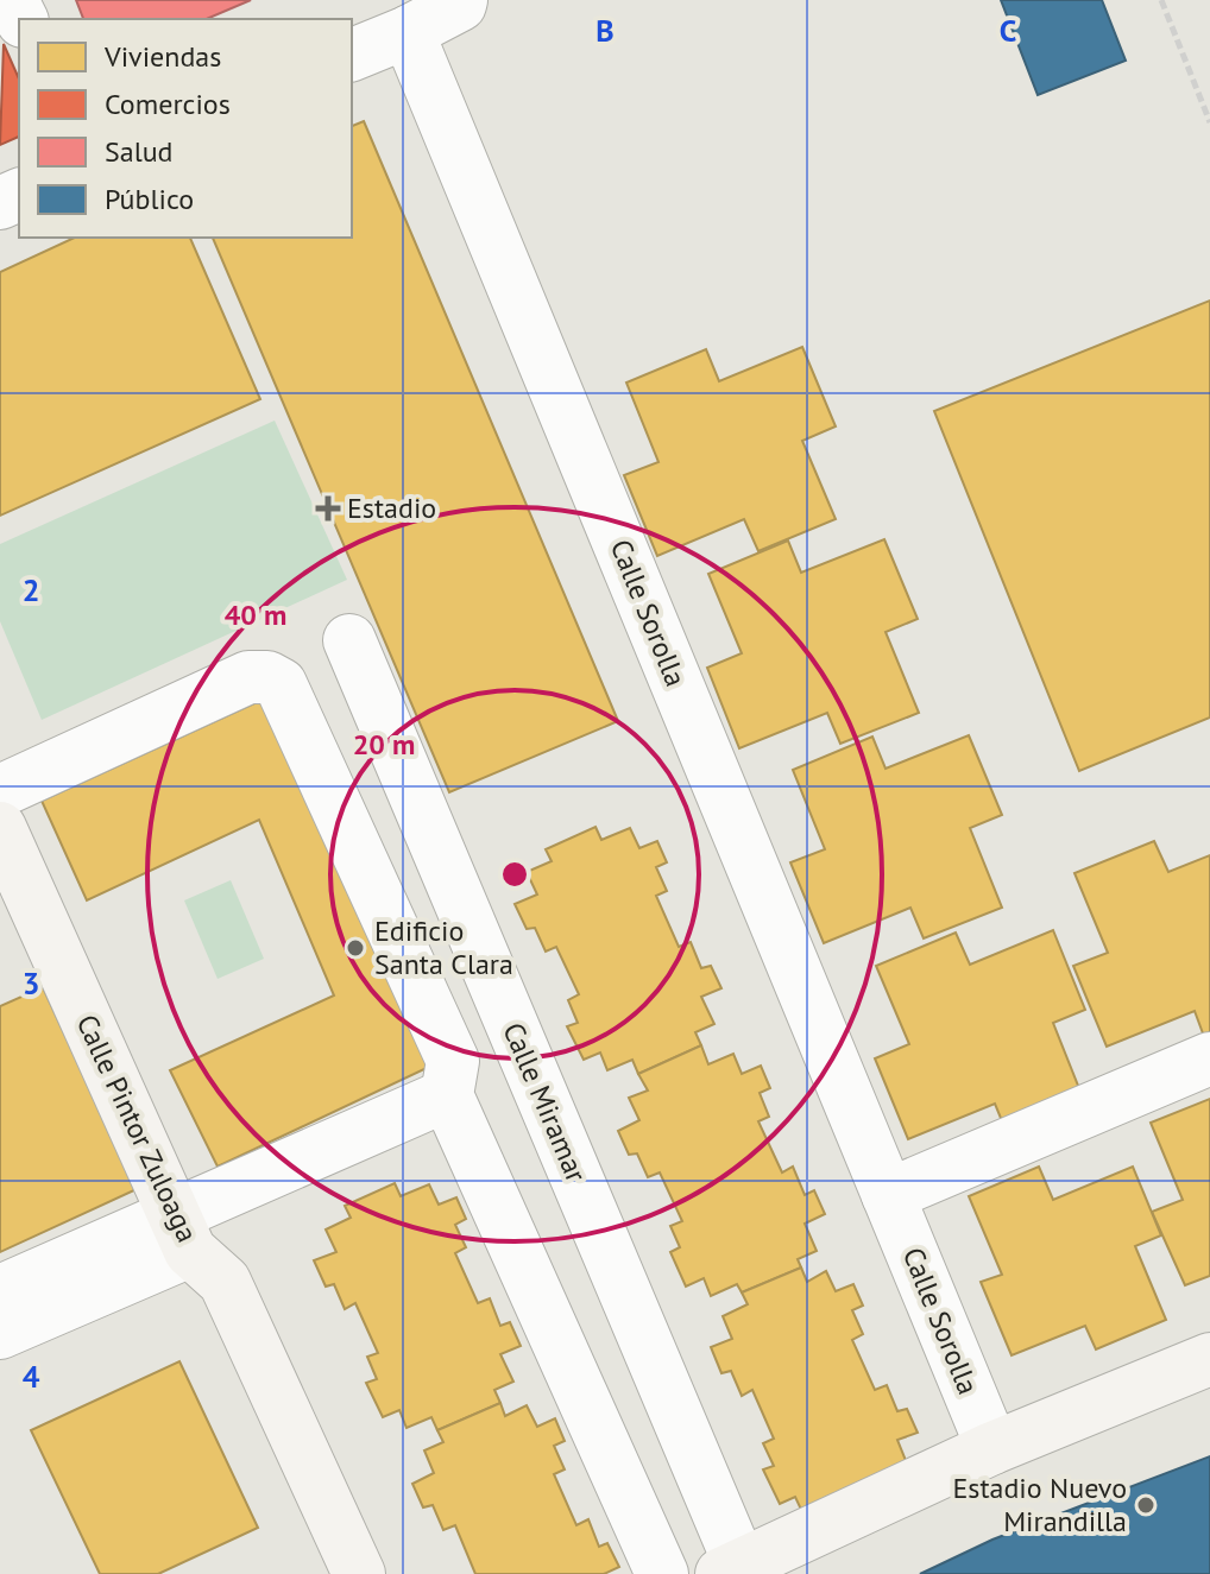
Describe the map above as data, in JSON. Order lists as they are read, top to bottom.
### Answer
{
  "streets": {
    "street": ["Calle Sorolla", "Calle Miramar", "Calle Pintor Zuloaga"]
  },
  "places": {
    "health": ["Estadio"],
    "other": ["Edificio Santa Clara", "Estadio Nuevo Mirandilla"]
  },
  "legend": [
    "Viviendas",
    "Comercios",
    "Salud",
    "Público"
  ],
  "grid": {
    "columns": ["B", "C"],
    "rows": ["2", "3", "4"]
  },
  "rings": ["40 m", "20 m"]
}
